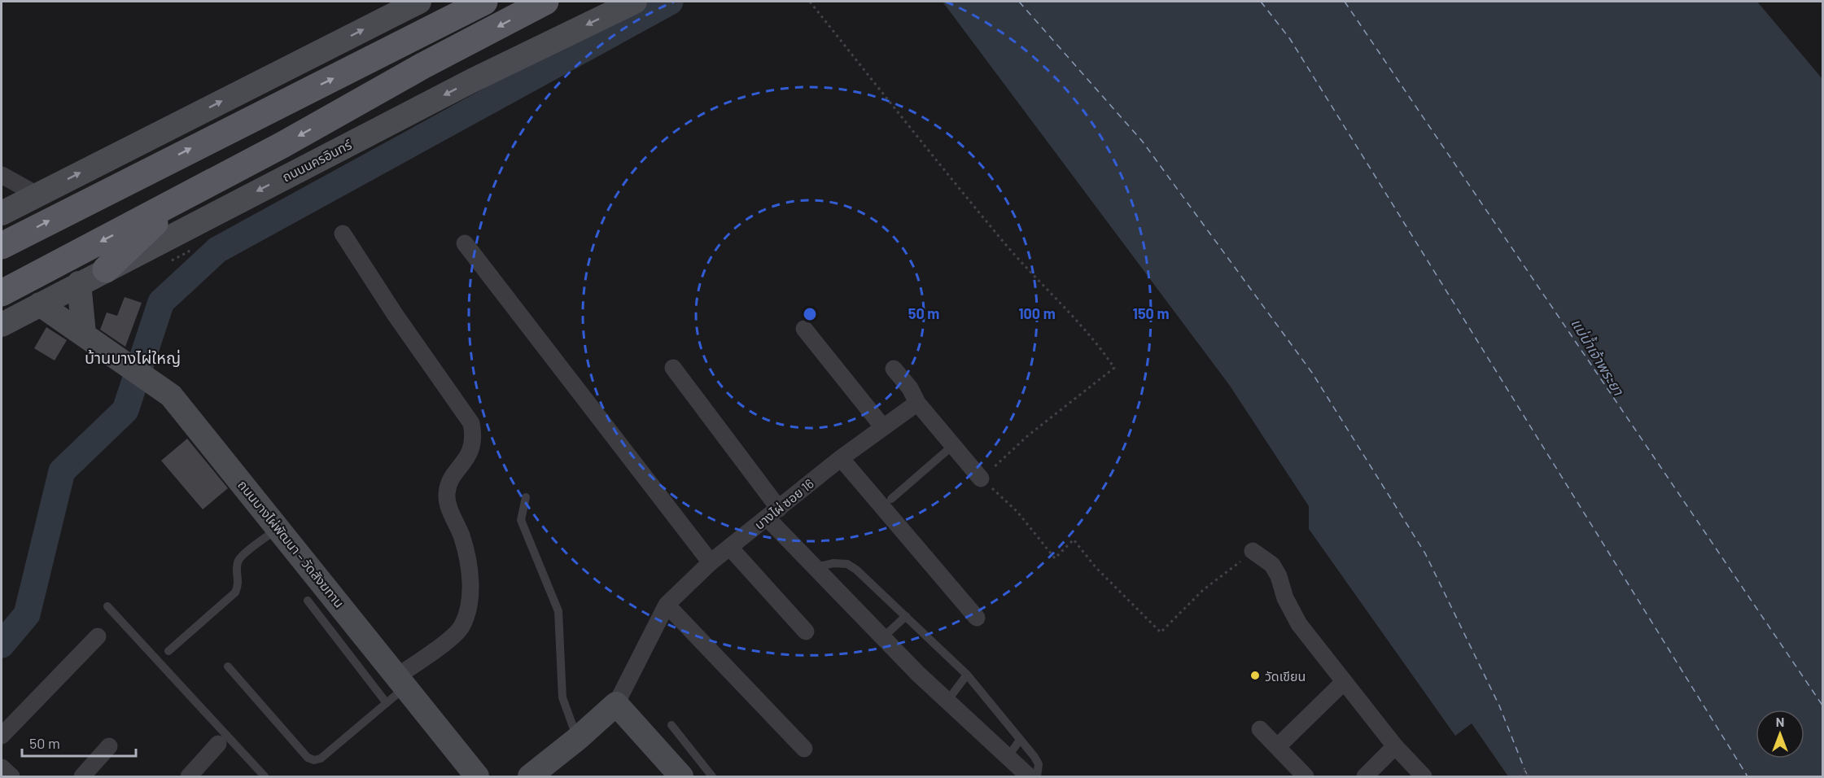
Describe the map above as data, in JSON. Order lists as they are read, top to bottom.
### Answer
{
  "streets": {
    "main road": ["ถนนนครอินทร์", "ถนนบางไผ่พัฒนา – วัดสังฆทาน"],
    "street": ["บางไผ่ ซอย 16"]
  },
  "crossings": [
    ["ถนนนครอินทร์", "ถนนบางไผ่พัฒนา – วัดสังฆทาน"]
  ],
  "districts": ["บ้านบางไผ่ใหญ่"],
  "water": ["แม่น้ำเจ้าพระยา"],
  "places": ["วัดเขียน"],
  "scale_bar": "50 m",
  "north": "top",
  "rings": ["50 m", "100 m", "150 m"]
}
